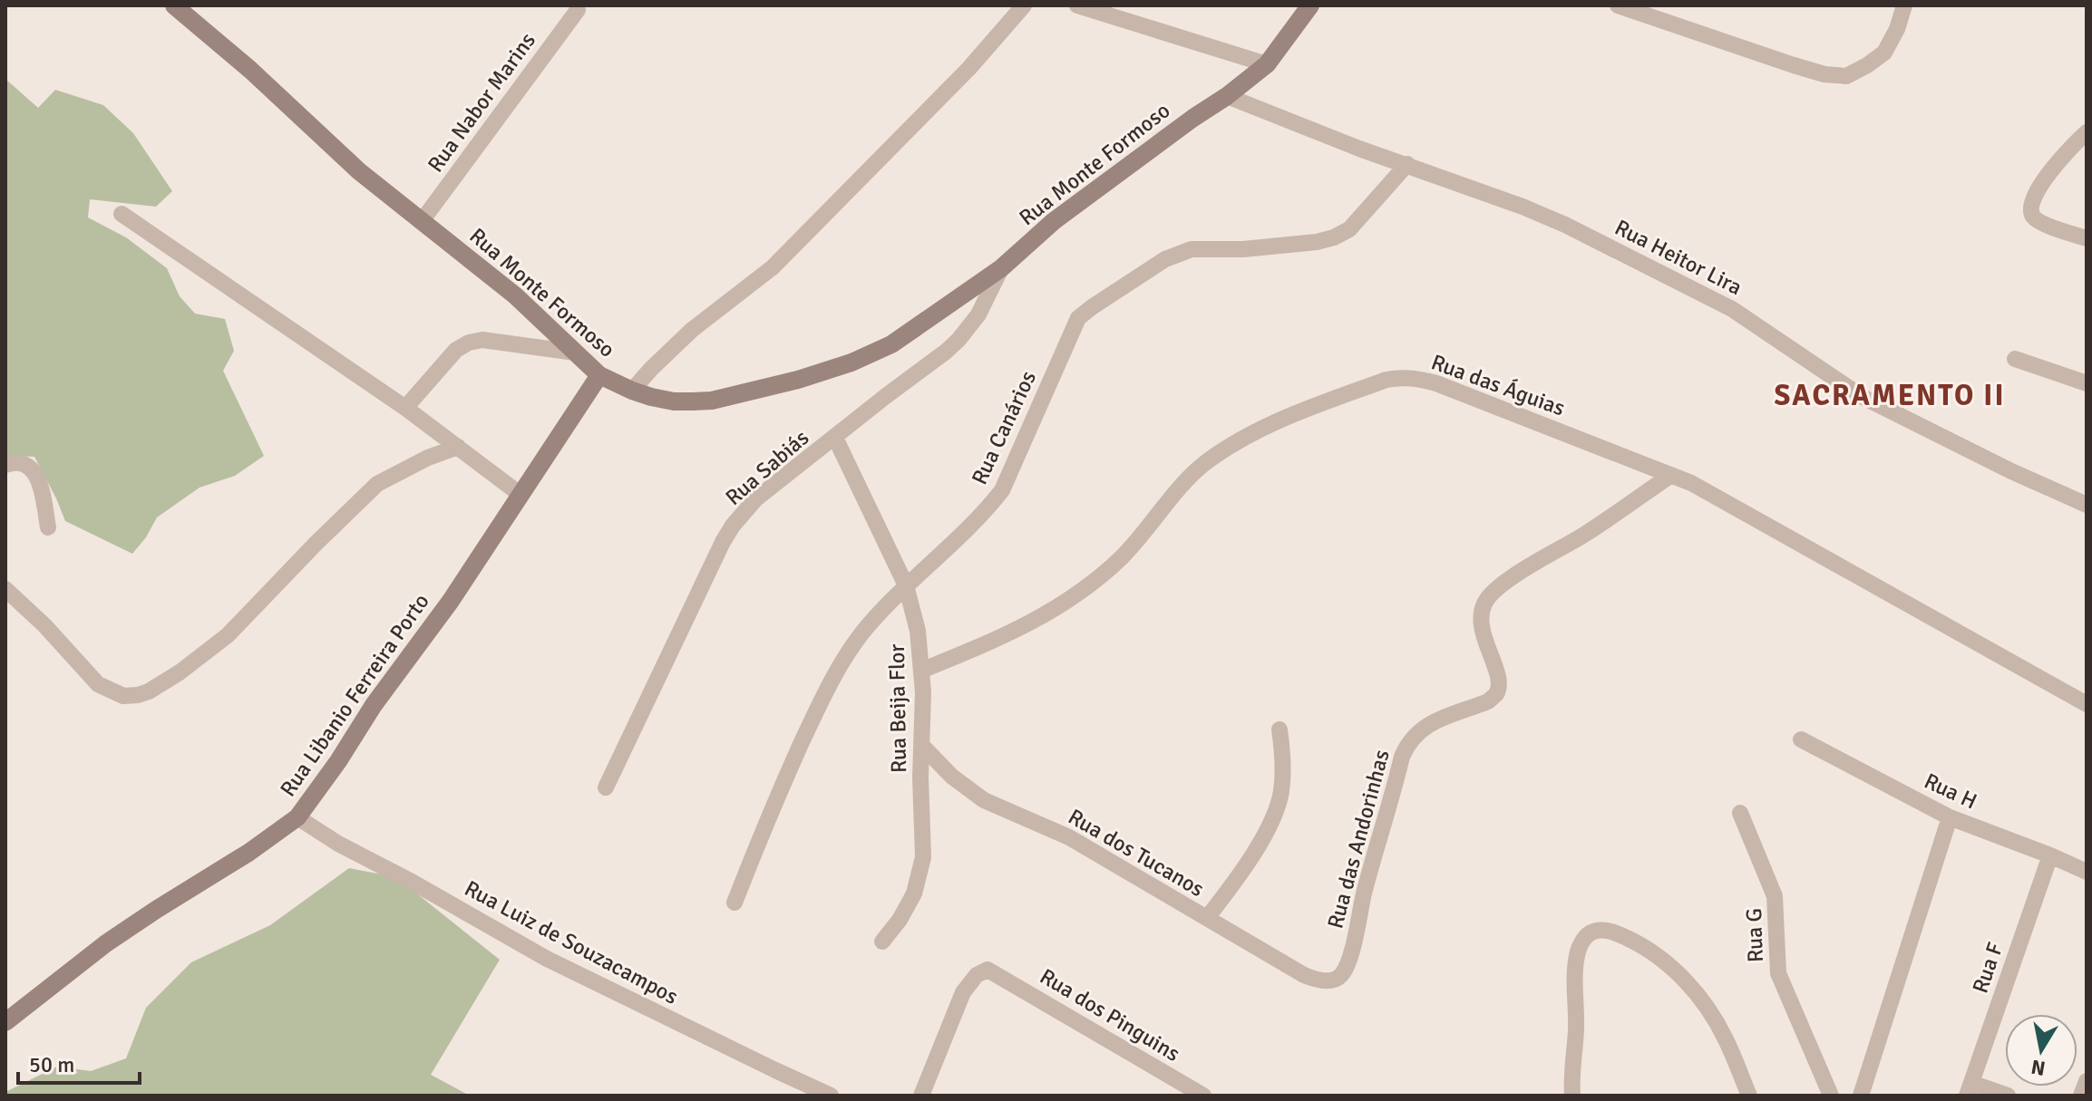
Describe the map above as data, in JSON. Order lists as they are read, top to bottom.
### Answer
{
  "streets": {
    "street": [
      "Rua Nabor Marins",
      "Rua Monte Formoso",
      "Rua Heitor Lira",
      "Rua das Águias",
      "Rua Canários",
      "Rua Sabiás",
      "Rua Libanio Ferreira Porto",
      "Rua Beija Flor",
      "Rua H",
      "Rua das Andorinhas",
      "Rua dos Tucanos",
      "Rua G",
      "Rua Luiz de Souzacampos",
      "Rua F",
      "Rua dos Pinguins"
    ]
  },
  "crossings": [
    ["Rua Nabor Marins", "Rua Monte Formoso"],
    ["Rua Monte Formoso", "Rua Heitor Lira"],
    ["Rua Monte Formoso", "Rua Sabiás"],
    ["Rua Monte Formoso", "Rua Libanio Ferreira Porto"],
    ["Rua Heitor Lira", "Rua Canários"],
    ["Rua das Águias", "Rua Beija Flor"],
    ["Rua das Águias", "Rua das Andorinhas"],
    ["Rua Canários", "Rua Beija Flor"],
    ["Rua Sabiás", "Rua Beija Flor"],
    ["Rua Libanio Ferreira Porto", "Rua Luiz de Souzacampos"],
    ["Rua Beija Flor", "Rua dos Tucanos"],
    ["Rua H", "Rua F"],
    ["Rua das Andorinhas", "Rua dos Tucanos"]
  ],
  "districts": ["SACRAMENTO II"],
  "scale_bar": "50 m",
  "north": "bottom"
}
